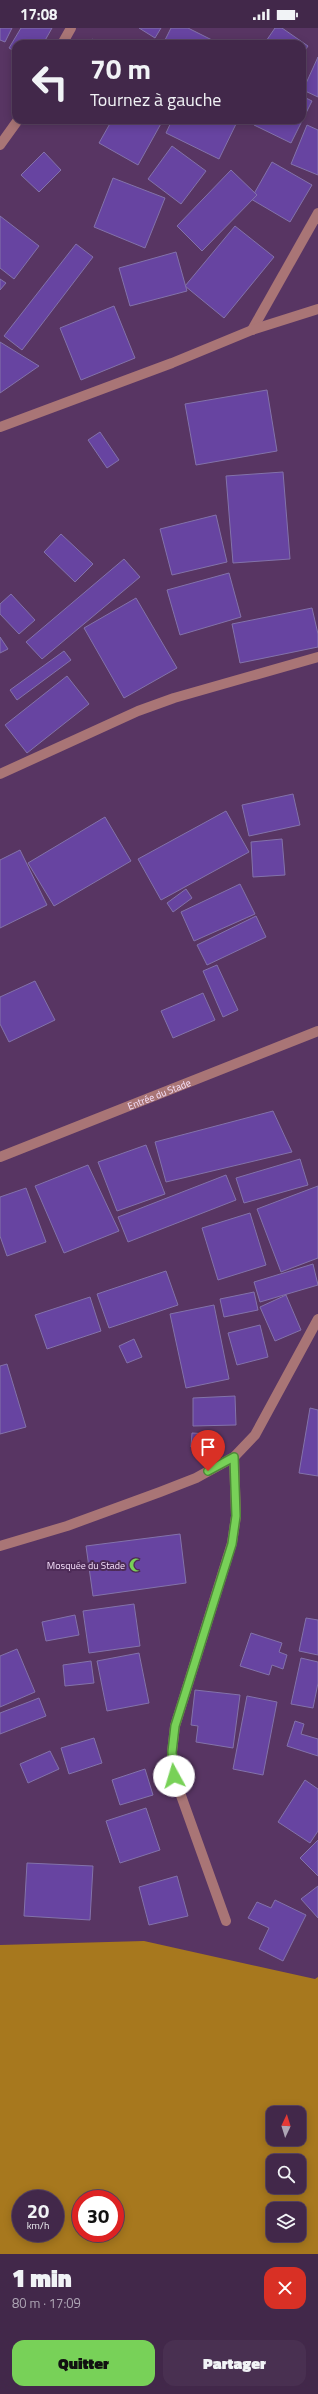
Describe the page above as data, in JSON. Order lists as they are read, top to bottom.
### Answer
{
  "streets": {
    "street": ["Entrée du Stade"]
  },
  "places": {
    "mosque": ["Mosquée du Stade"]
  },
  "north": "top",
  "page": {
    "status": "17:08",
    "turn": ["70 m", "Tournez à gauche"],
    "speed": "20 km/h",
    "limit": "30",
    "heading": ["1 min", "80 m · 17:09"],
    "buttons": ["Quitter", "Partager"]
  }
}
